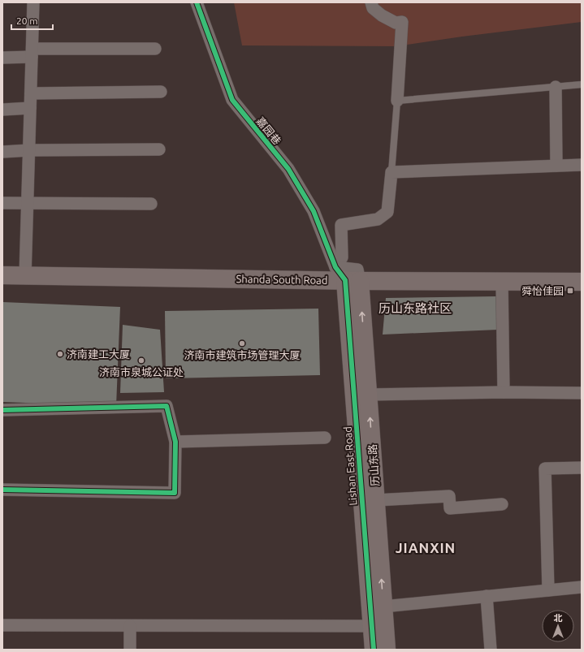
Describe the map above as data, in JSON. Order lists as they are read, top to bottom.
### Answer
{
  "streets": {
    "street": [
      "嘉园巷",
      "Shanda South Road",
      "历山东路",
      "Lishan East Road"
    ]
  },
  "crossings": [
    ["嘉园巷", "Shanda South Road"],
    ["嘉园巷", "历山东路"],
    ["嘉园巷", "Lishan East Road"],
    ["Shanda South Road", "历山东路"],
    ["Shanda South Road", "Lishan East Road"],
    ["历山东路", "Lishan East Road"]
  ],
  "districts": ["历山东路社区", "JIANXIN"],
  "places": {
    "transit": ["舜怡佳园"],
    "other": ["济南市建筑市场管理大厦", "济南建工大厦", "济南市泉城公证处"]
  },
  "scale_bar": "20 m",
  "north": "top"
}
